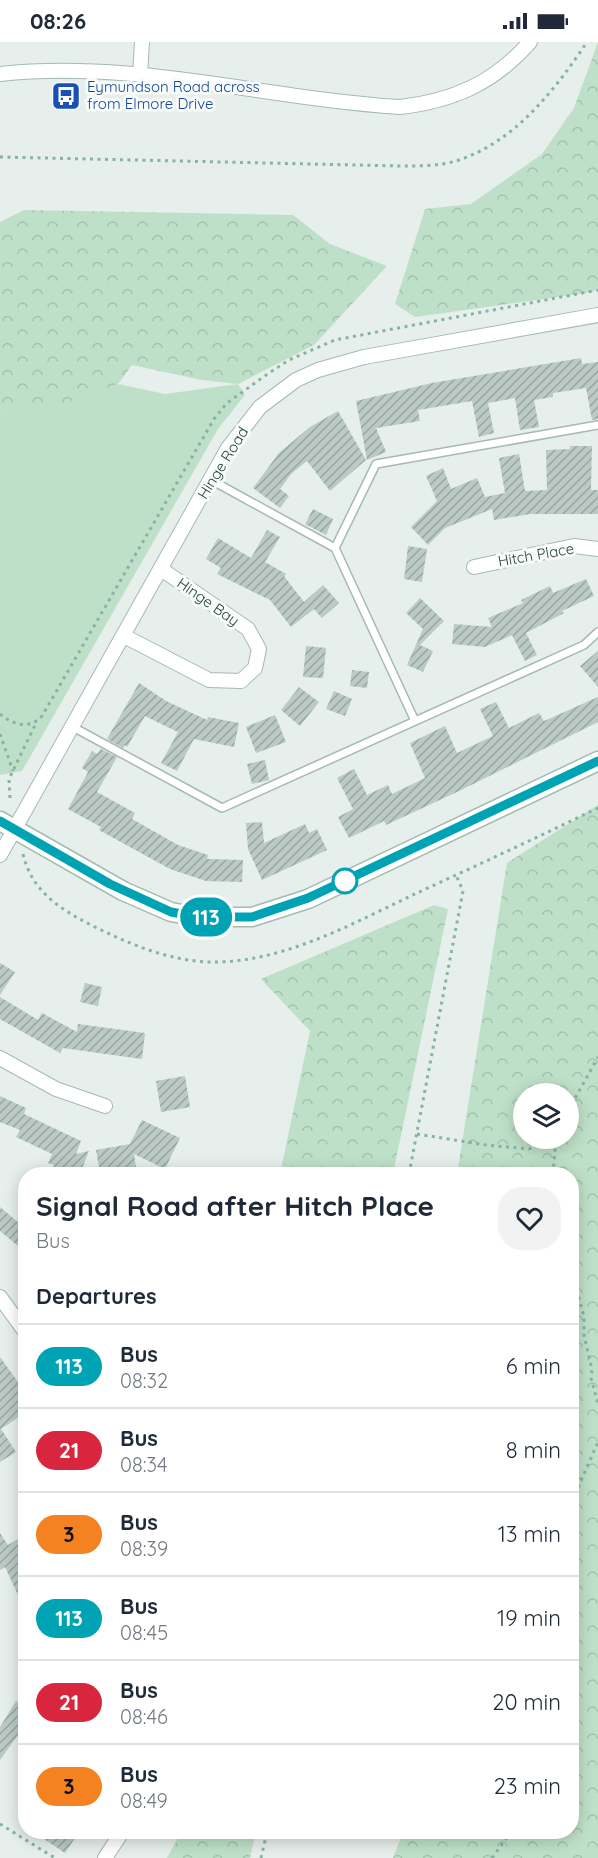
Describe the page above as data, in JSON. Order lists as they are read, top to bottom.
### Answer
{
  "streets": {
    "street": ["Hinge Road", "Hitch Place", "Hinge Bay"]
  },
  "crossings": [
    ["Hinge Road", "Hinge Bay"]
  ],
  "places": {
    "bus stop": ["Eymundson Road across from Elmore Drive"]
  },
  "lines": ["bus line 113"],
  "page": {
    "status": "08:26",
    "on_map": "113",
    "heading": [
      ["Signal Road after Hitch Place", "Bus"],
      "Departures"
    ],
    "list": [
      {
        "mark": "113",
        "name": "Bus",
        "note": "08:32",
        "value": "6 min"
      },
      {
        "mark": "21",
        "name": "Bus",
        "note": "08:34",
        "value": "8 min"
      },
      {
        "mark": "3",
        "name": "Bus",
        "note": "08:39",
        "value": "13 min"
      },
      {
        "mark": "113",
        "name": "Bus",
        "note": "08:45",
        "value": "19 min"
      },
      {
        "mark": "21",
        "name": "Bus",
        "note": "08:46",
        "value": "20 min"
      },
      {
        "mark": "3",
        "name": "Bus",
        "note": "08:49",
        "value": "23 min"
      }
    ]
  }
}
